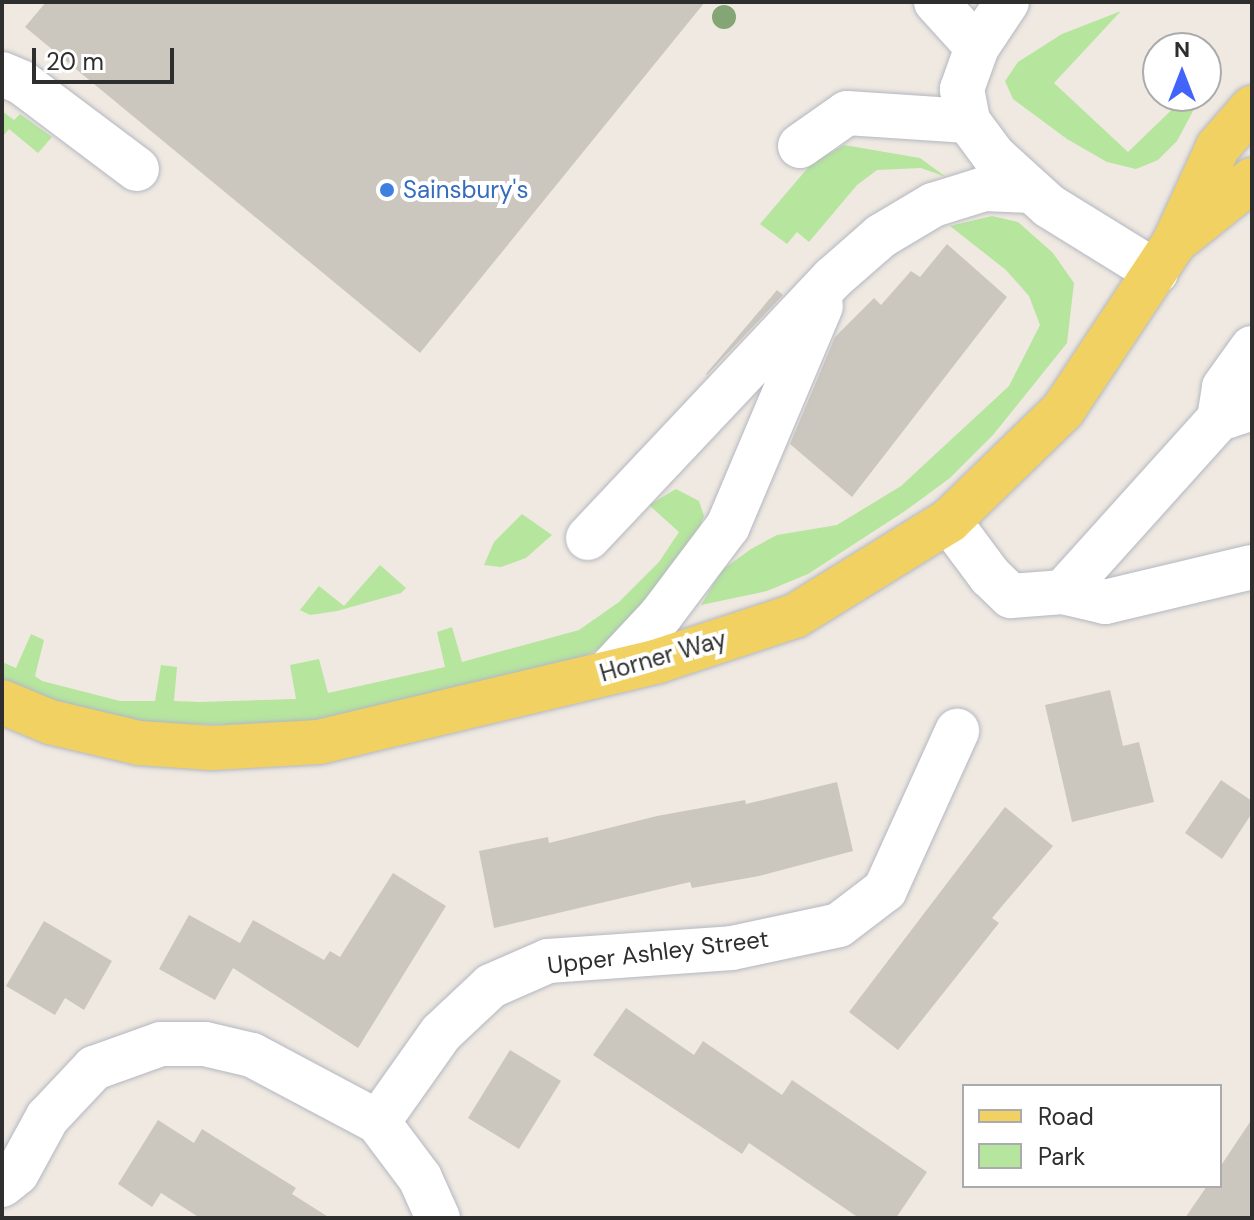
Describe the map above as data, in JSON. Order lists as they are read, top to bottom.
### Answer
{
  "streets": {
    "main road": ["Horner Way"],
    "street": ["Upper Ashley Street"]
  },
  "places": ["Sainsbury's"],
  "legend": ["Road", "Park"],
  "scale_bar": "20 m",
  "north": "top"
}
